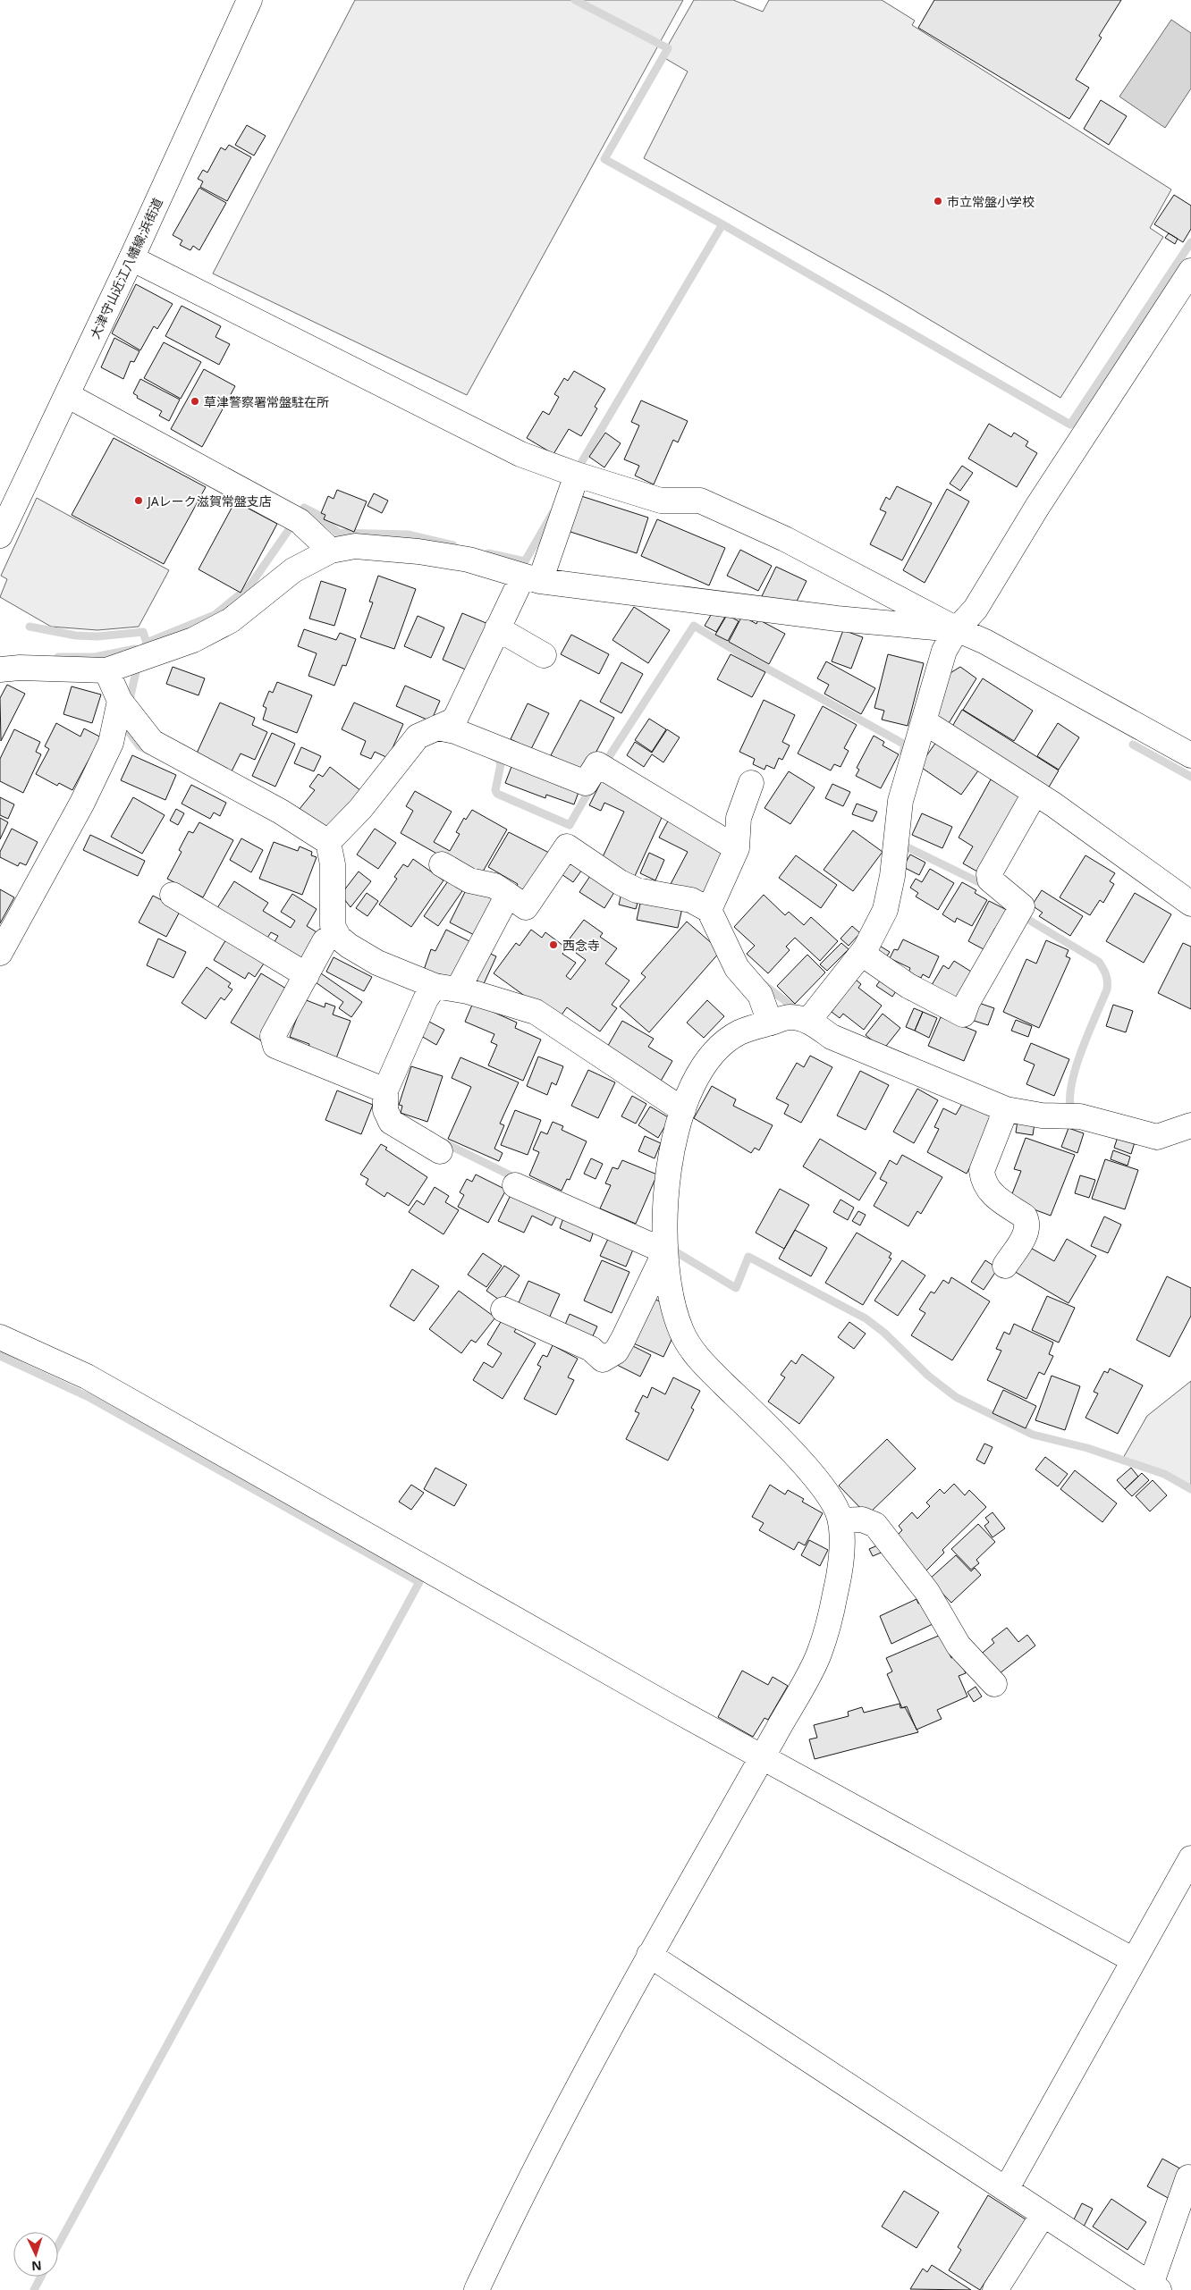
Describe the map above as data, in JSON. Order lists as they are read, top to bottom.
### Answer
{
  "streets": {
    "street": ["大津守山近江八幡線;浜街道"]
  },
  "places": [
    "市立常盤小学校",
    "草津警察署常盤駐在所",
    "JAレーク滋賀常盤支店",
    "西念寺"
  ],
  "north": "bottom"
}
